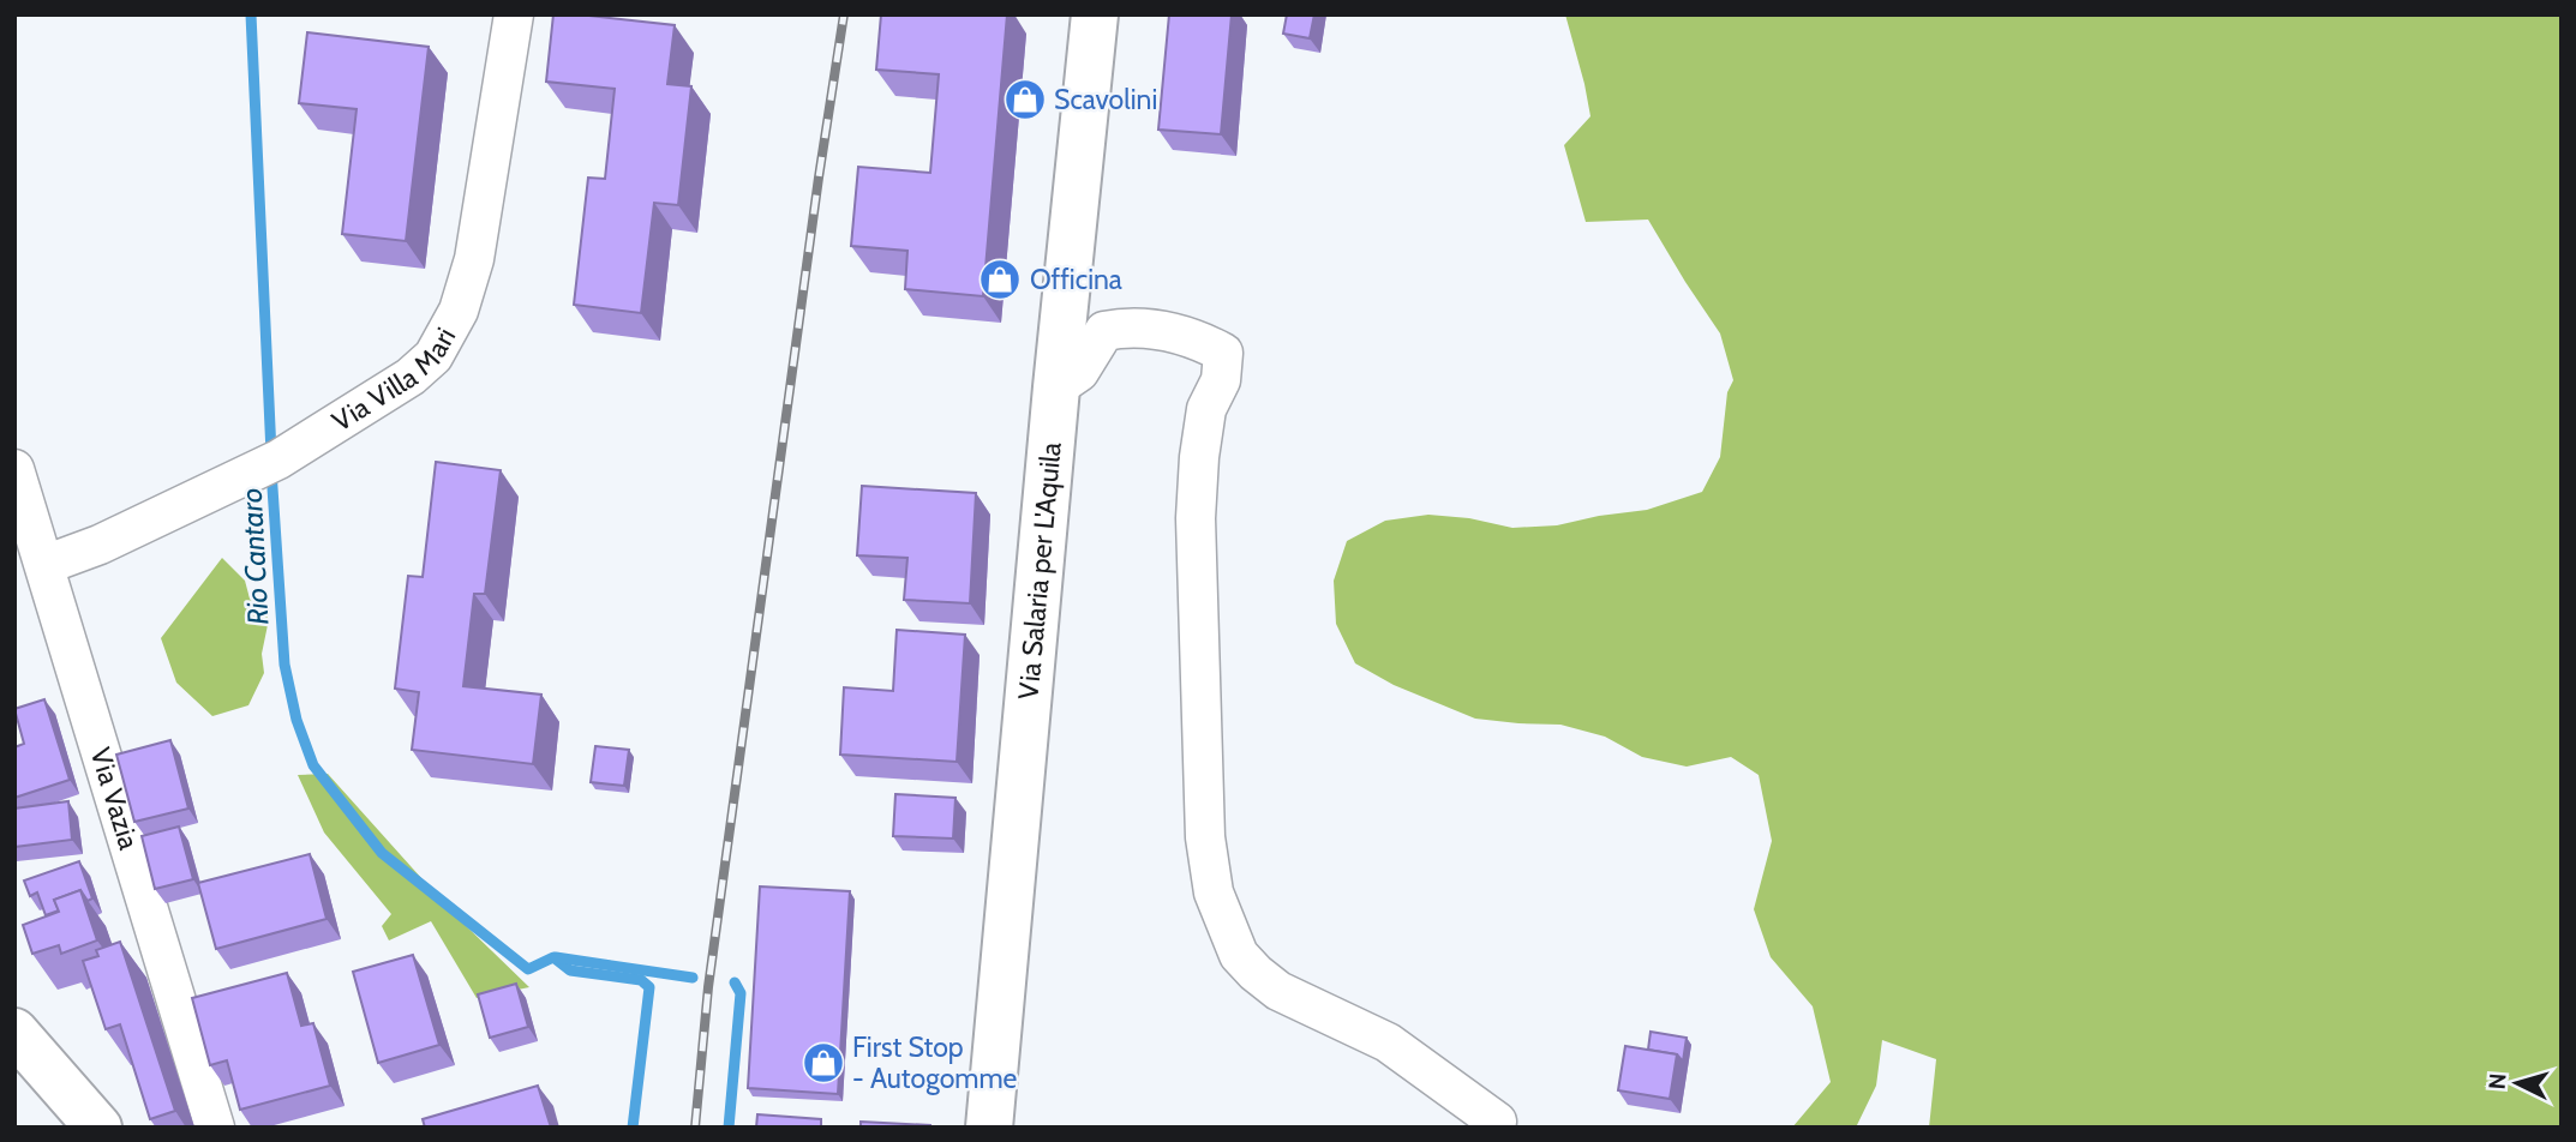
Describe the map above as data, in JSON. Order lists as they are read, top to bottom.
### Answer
{
  "streets": {
    "main road": ["Via Salaria per L'Aquila"],
    "street": ["Via Villa Mari", "Via Vazia"]
  },
  "crossings": [
    ["Via Villa Mari", "Via Vazia"]
  ],
  "water": ["Rio Cantaro"],
  "places": {
    "shop": ["Scavolini", "Officina", "First Stop - Autogomme"]
  },
  "north": "left"
}
